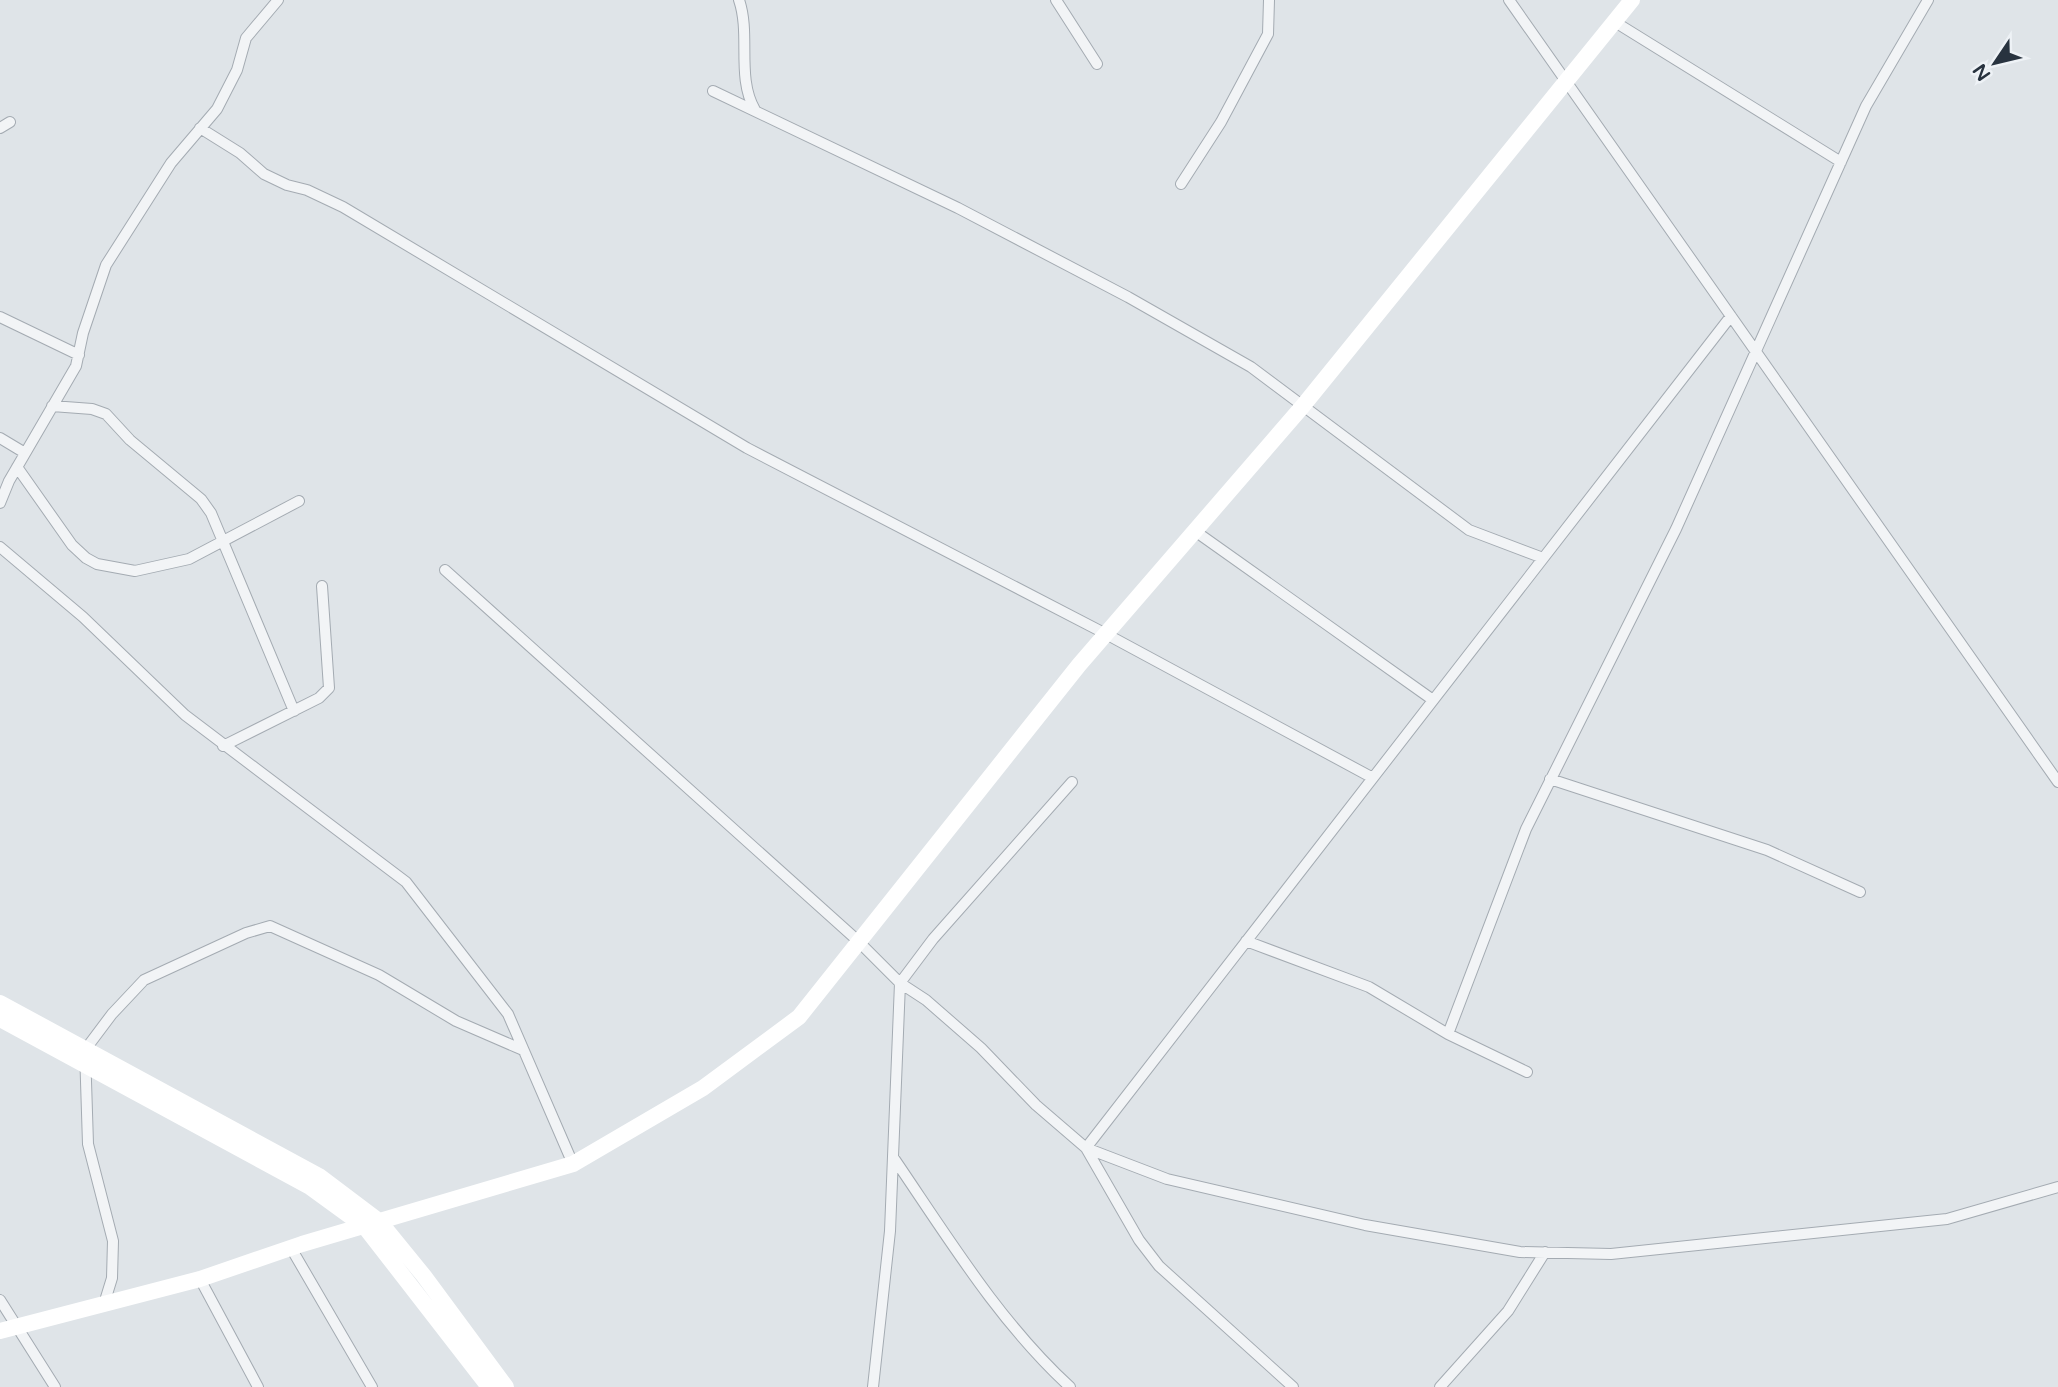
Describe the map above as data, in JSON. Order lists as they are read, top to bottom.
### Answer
{
  "north": "bottom left"
}
